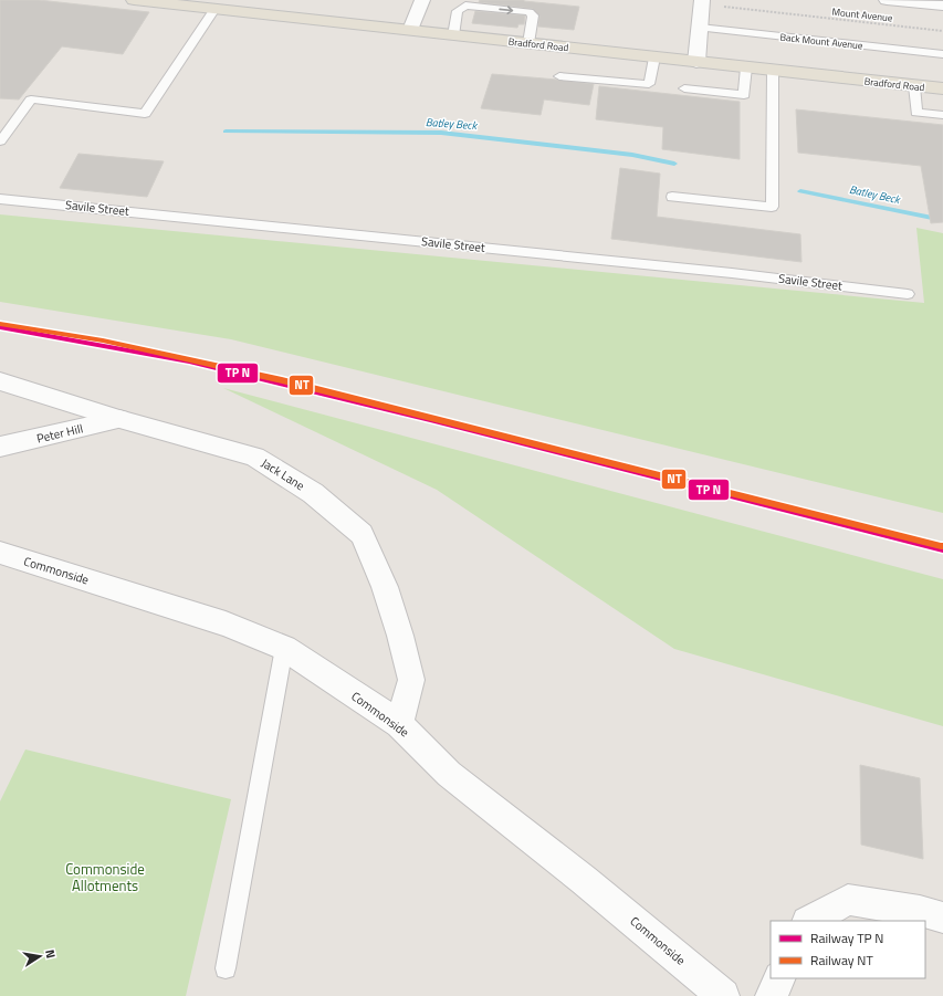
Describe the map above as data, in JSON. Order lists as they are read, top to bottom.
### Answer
{
  "streets": {
    "main road": ["Bradford Road"],
    "street": ["Peter Hill", "Jack Lane", "Commonside"],
    "lane": ["Back Mount Avenue", "Savile Street"],
    "path": ["Mount Avenue"]
  },
  "crossings": [
    ["Peter Hill", "Jack Lane"],
    ["Jack Lane", "Commonside"]
  ],
  "water": ["Batley Beck"],
  "parks": ["Commonside Allotments"],
  "lines": ["rail line NT"],
  "legend": ["Railway TP N", "Railway NT"],
  "north": "right"
}
